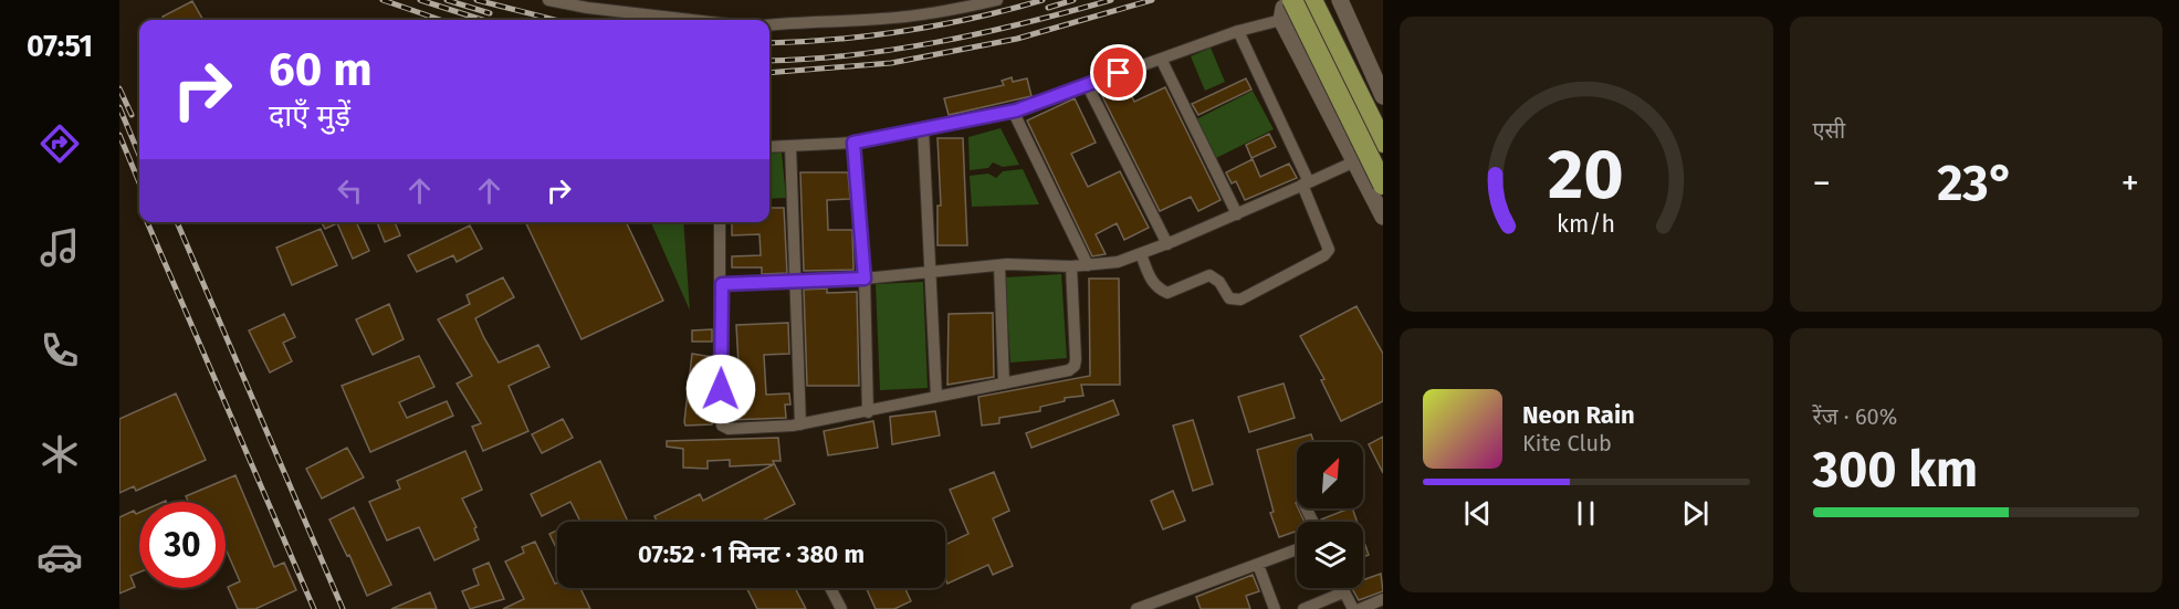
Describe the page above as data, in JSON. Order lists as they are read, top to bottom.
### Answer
{
  "north": "top right",
  "page": {
    "tabs": "07:51",
    "tile": [
      "एसी",
      ["रेंज · 60%", "300 km"]
    ],
    "turn": ["60 m", "दाएँ मुड़ें"],
    "heat": ["−", "23°", "+"],
    "song": ["Neon Rain", "Kite Club"],
    "limit": "30",
    "trip": "07:52 · 1 मिनट · 380 m",
    "gauge": ["20", "km/h"]
  }
}
